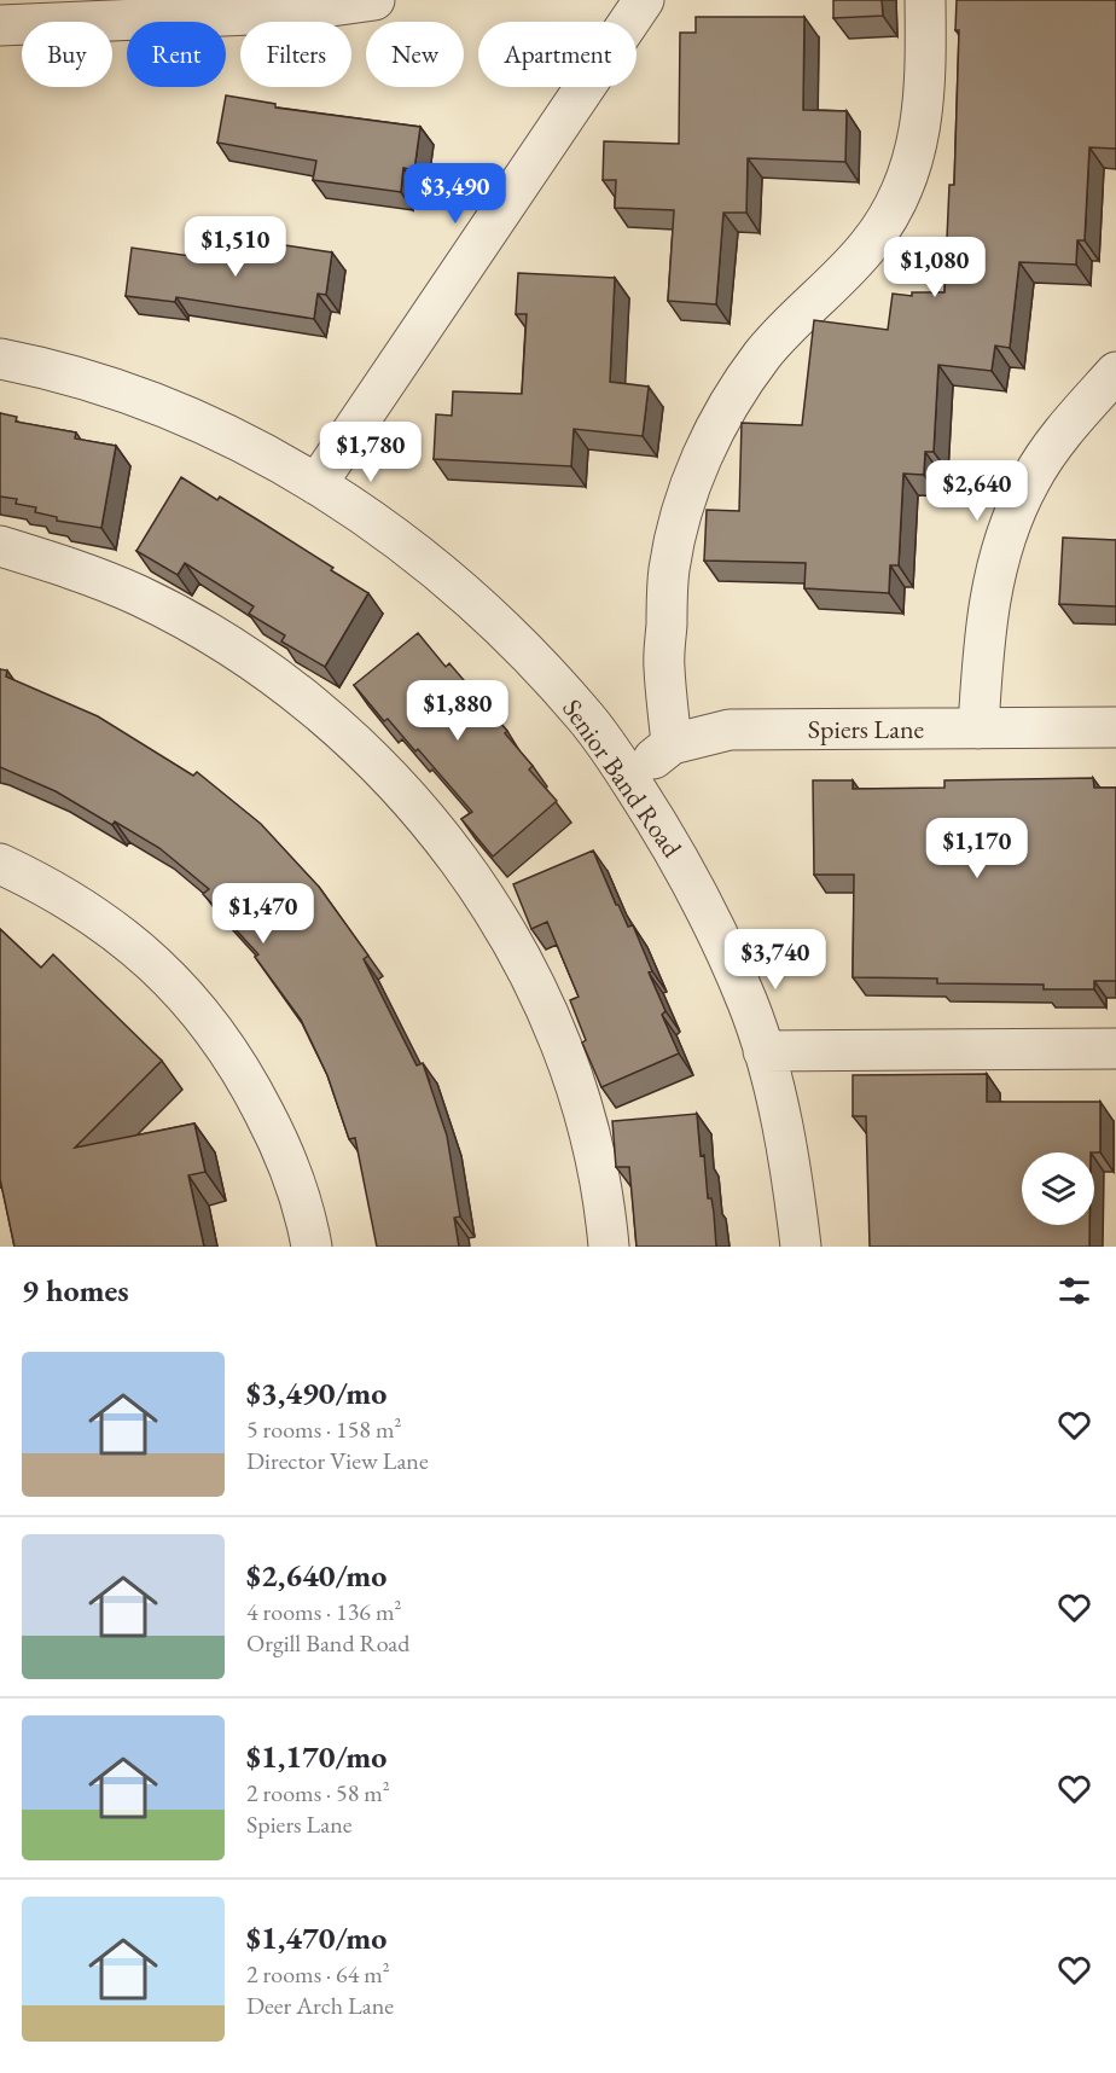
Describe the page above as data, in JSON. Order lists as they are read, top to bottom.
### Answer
{
  "streets": {
    "street": ["Spiers Lane", "Senior Band Road"]
  },
  "crossings": [
    ["Spiers Lane", "Senior Band Road"]
  ],
  "page": {
    "chip": [
      "Buy",
      "Rent",
      "Filters",
      "New",
      "Apartment"
    ],
    "price": [
      "$3,490",
      "$1,510",
      "$1,080",
      "$1,780",
      "$2,640",
      "$1,880",
      "$1,170",
      "$1,470",
      "$3,740"
    ],
    "heading": "9 homes",
    "list": [
      {
        "name": "$3,490/mo",
        "note": "5 rooms · 158 m² · Director View Lane"
      },
      {
        "name": "$2,640/mo",
        "note": "4 rooms · 136 m² · Orgill Band Road"
      },
      {
        "name": "$1,170/mo",
        "note": "2 rooms · 58 m² · Spiers Lane"
      },
      {
        "name": "$1,470/mo",
        "note": "2 rooms · 64 m² · Deer Arch Lane"
      }
    ]
  }
}
